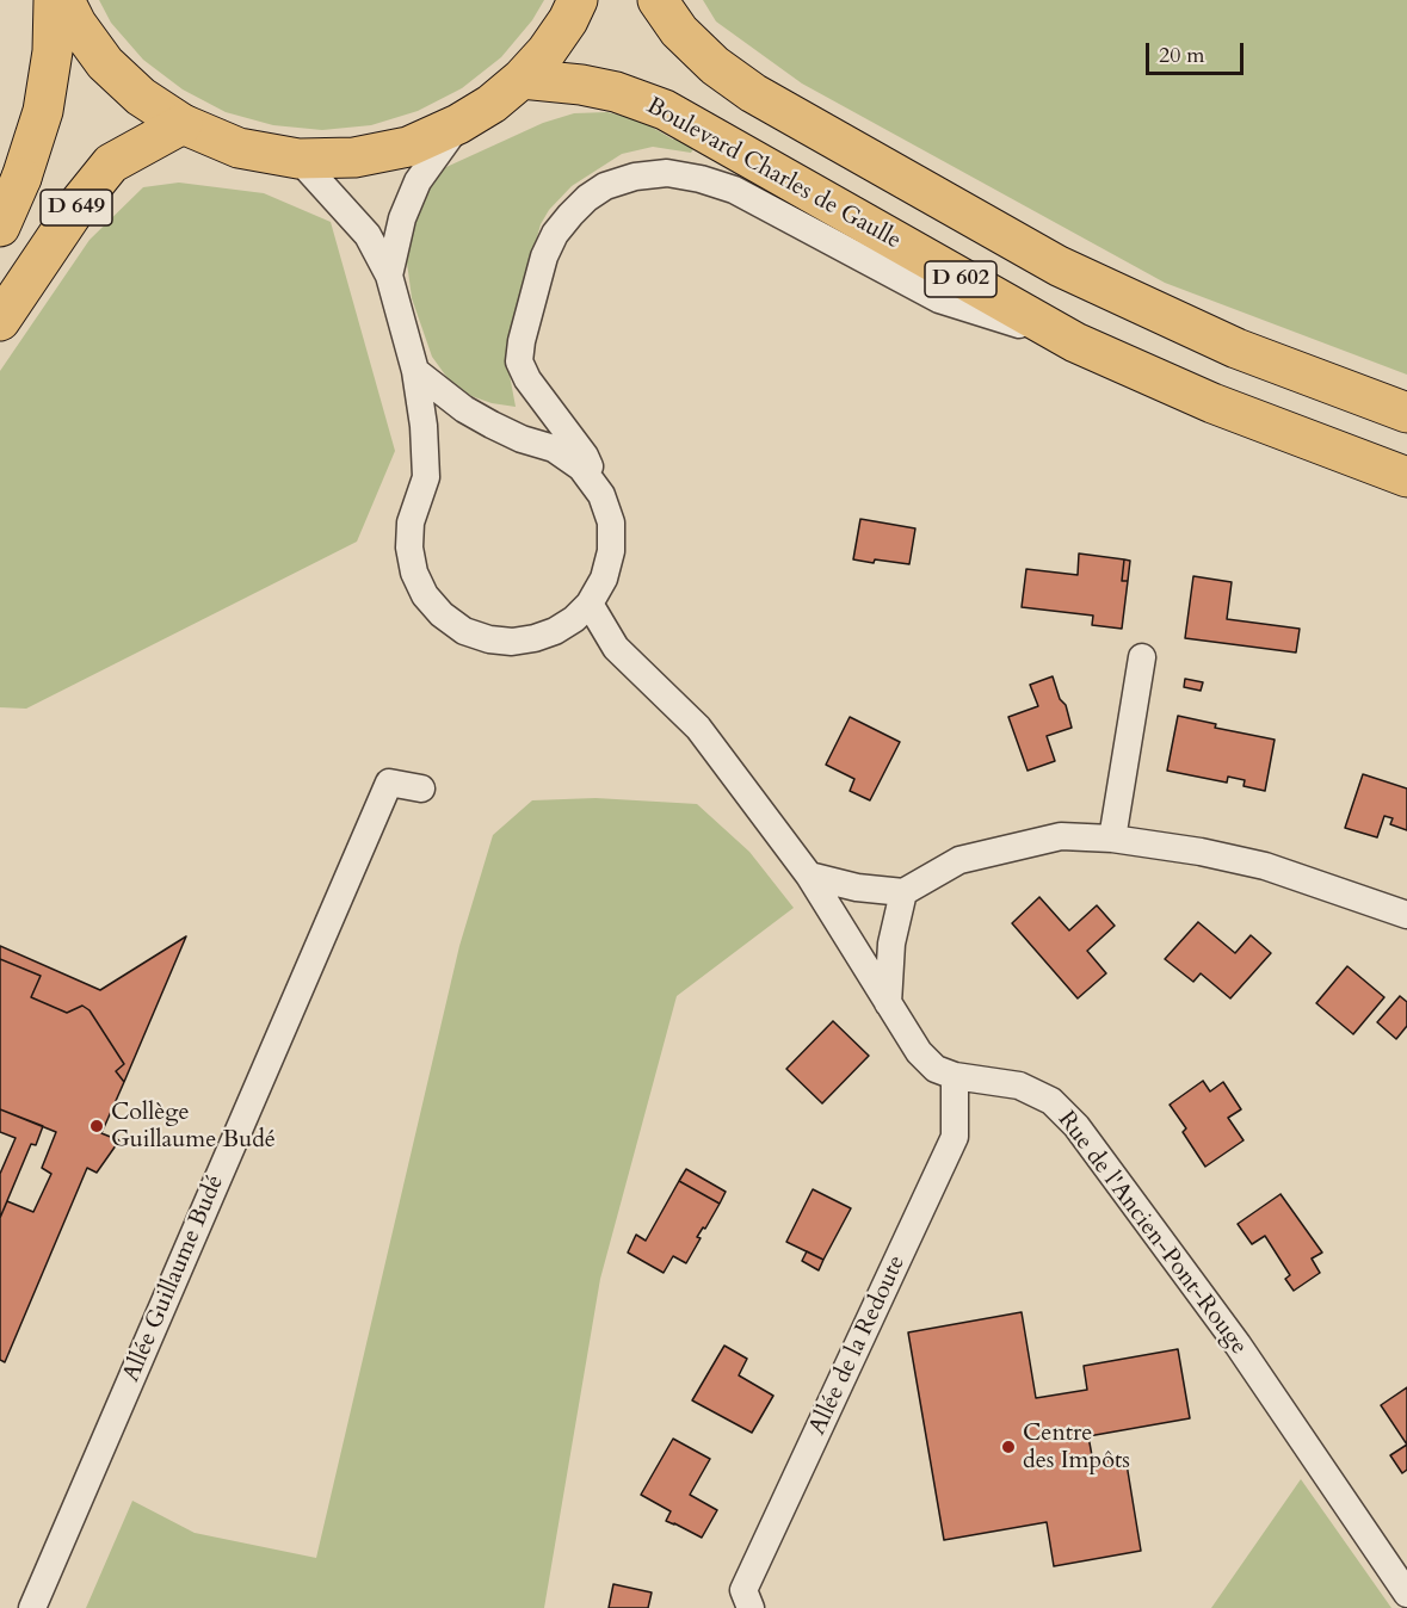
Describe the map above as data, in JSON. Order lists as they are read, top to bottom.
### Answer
{
  "streets": {
    "main road": ["Boulevard Charles de Gaulle", "D 649", "D 602"],
    "street": ["Rue de l'Ancien-Pont-Rouge", "Allée Guillaume Budé", "Allée de la Redoute"]
  },
  "crossings": [
    ["Rue de l'Ancien-Pont-Rouge", "Allée de la Redoute"]
  ],
  "places": ["Collège Guillaume Budé", "Centre des Impôts"],
  "scale_bar": "20 m"
}
